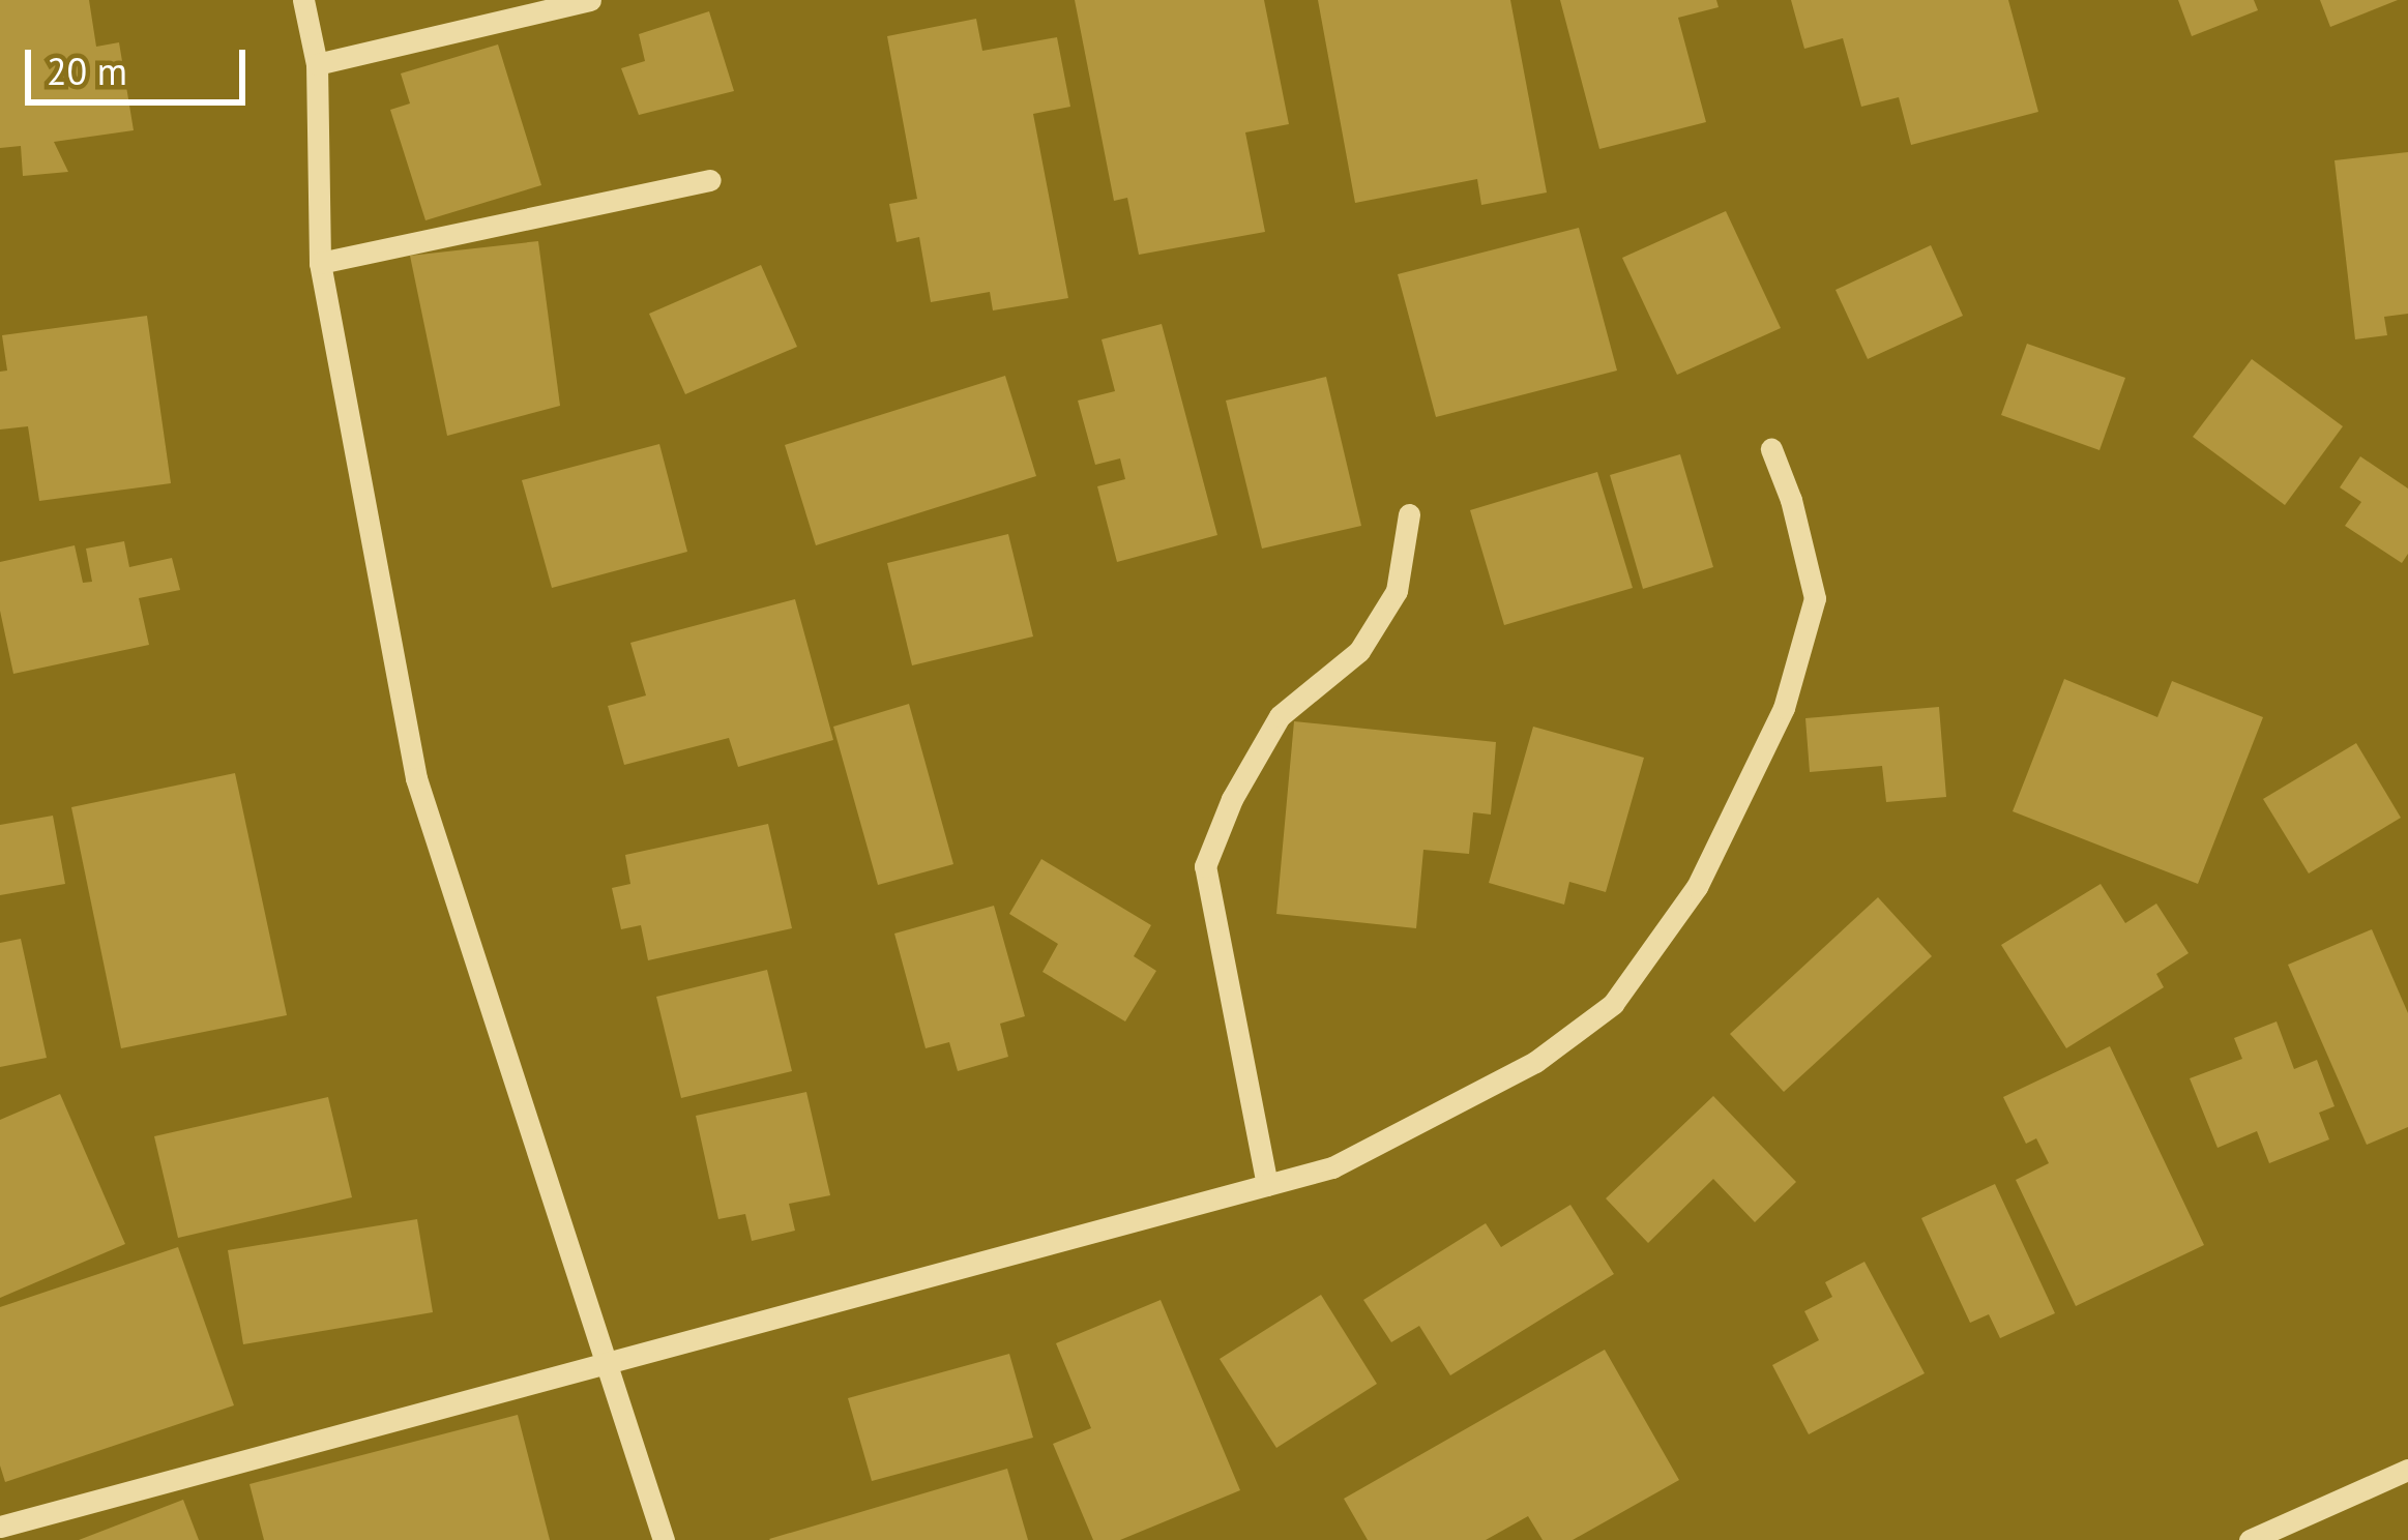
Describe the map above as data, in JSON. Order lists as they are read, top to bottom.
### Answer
{
  "scale_bar": "20 m"
}
